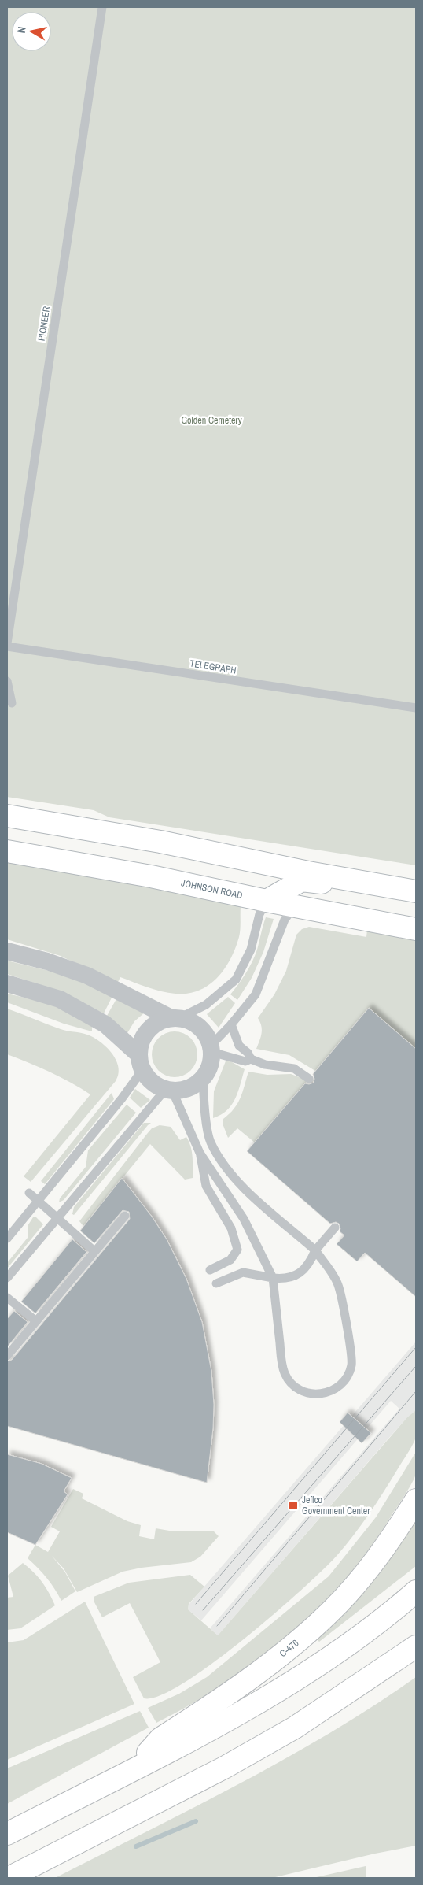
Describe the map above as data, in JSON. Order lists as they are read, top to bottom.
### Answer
{
  "streets": {
    "main road": ["JOHNSON ROAD", "C-470"],
    "lane": ["PIONEER", "TELEGRAPH"]
  },
  "parks": ["Golden Cemetery"],
  "places": {
    "transit": ["Jeffco Government Center"]
  },
  "north": "left"
}
